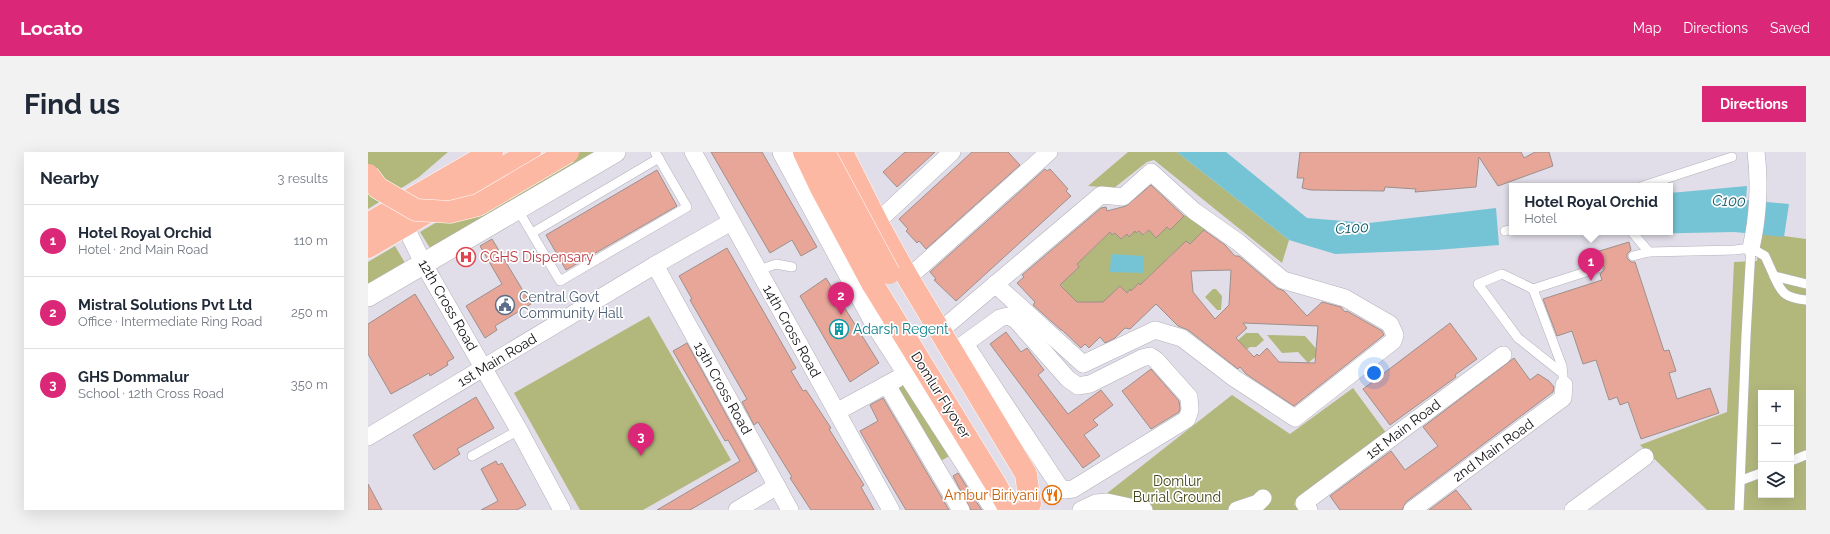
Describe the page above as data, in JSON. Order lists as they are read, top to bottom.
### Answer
{
  "streets": {
    "main road": ["Domlur Flyover"],
    "street": [
      "12th Cross Road",
      "14th Cross Road",
      "1st Main Road",
      "13th Cross Road",
      "2nd Main Road"
    ]
  },
  "crossings": [
    ["12th Cross Road", "1st Main Road"],
    ["14th Cross Road", "1st Main Road"],
    ["1st Main Road", "13th Cross Road"]
  ],
  "water": ["C100"],
  "parks": ["Domlur Burial Ground"],
  "places": {
    "hospital": ["CGHS Dispensary"],
    "public building": ["Central Govt Community Hall"],
    "building": ["Adarsh Regent"],
    "restaurant": ["Ambur Biriyani"]
  },
  "page": {
    "header": "Locato",
    "nav": ["Map", "Directions", "Saved"],
    "buttons": "Directions",
    "title": "Find us",
    "heading": ["Nearby", "3 results"],
    "popup": ["Hotel Royal Orchid", "Hotel"],
    "list": [
      {
        "mark": "1",
        "name": "Hotel Royal Orchid",
        "note": "Hotel · 2nd Main Road",
        "value": "110 m"
      },
      {
        "mark": "2",
        "name": "Mistral Solutions Pvt Ltd",
        "note": "Office · Intermediate Ring Road",
        "value": "250 m"
      },
      {
        "mark": "3",
        "name": "GHS Dommalur",
        "note": "School · 12th Cross Road",
        "value": "350 m"
      }
    ],
    "pins": ["1", "2", "3"],
    "map_buttons": ["+", "−"]
  }
}
